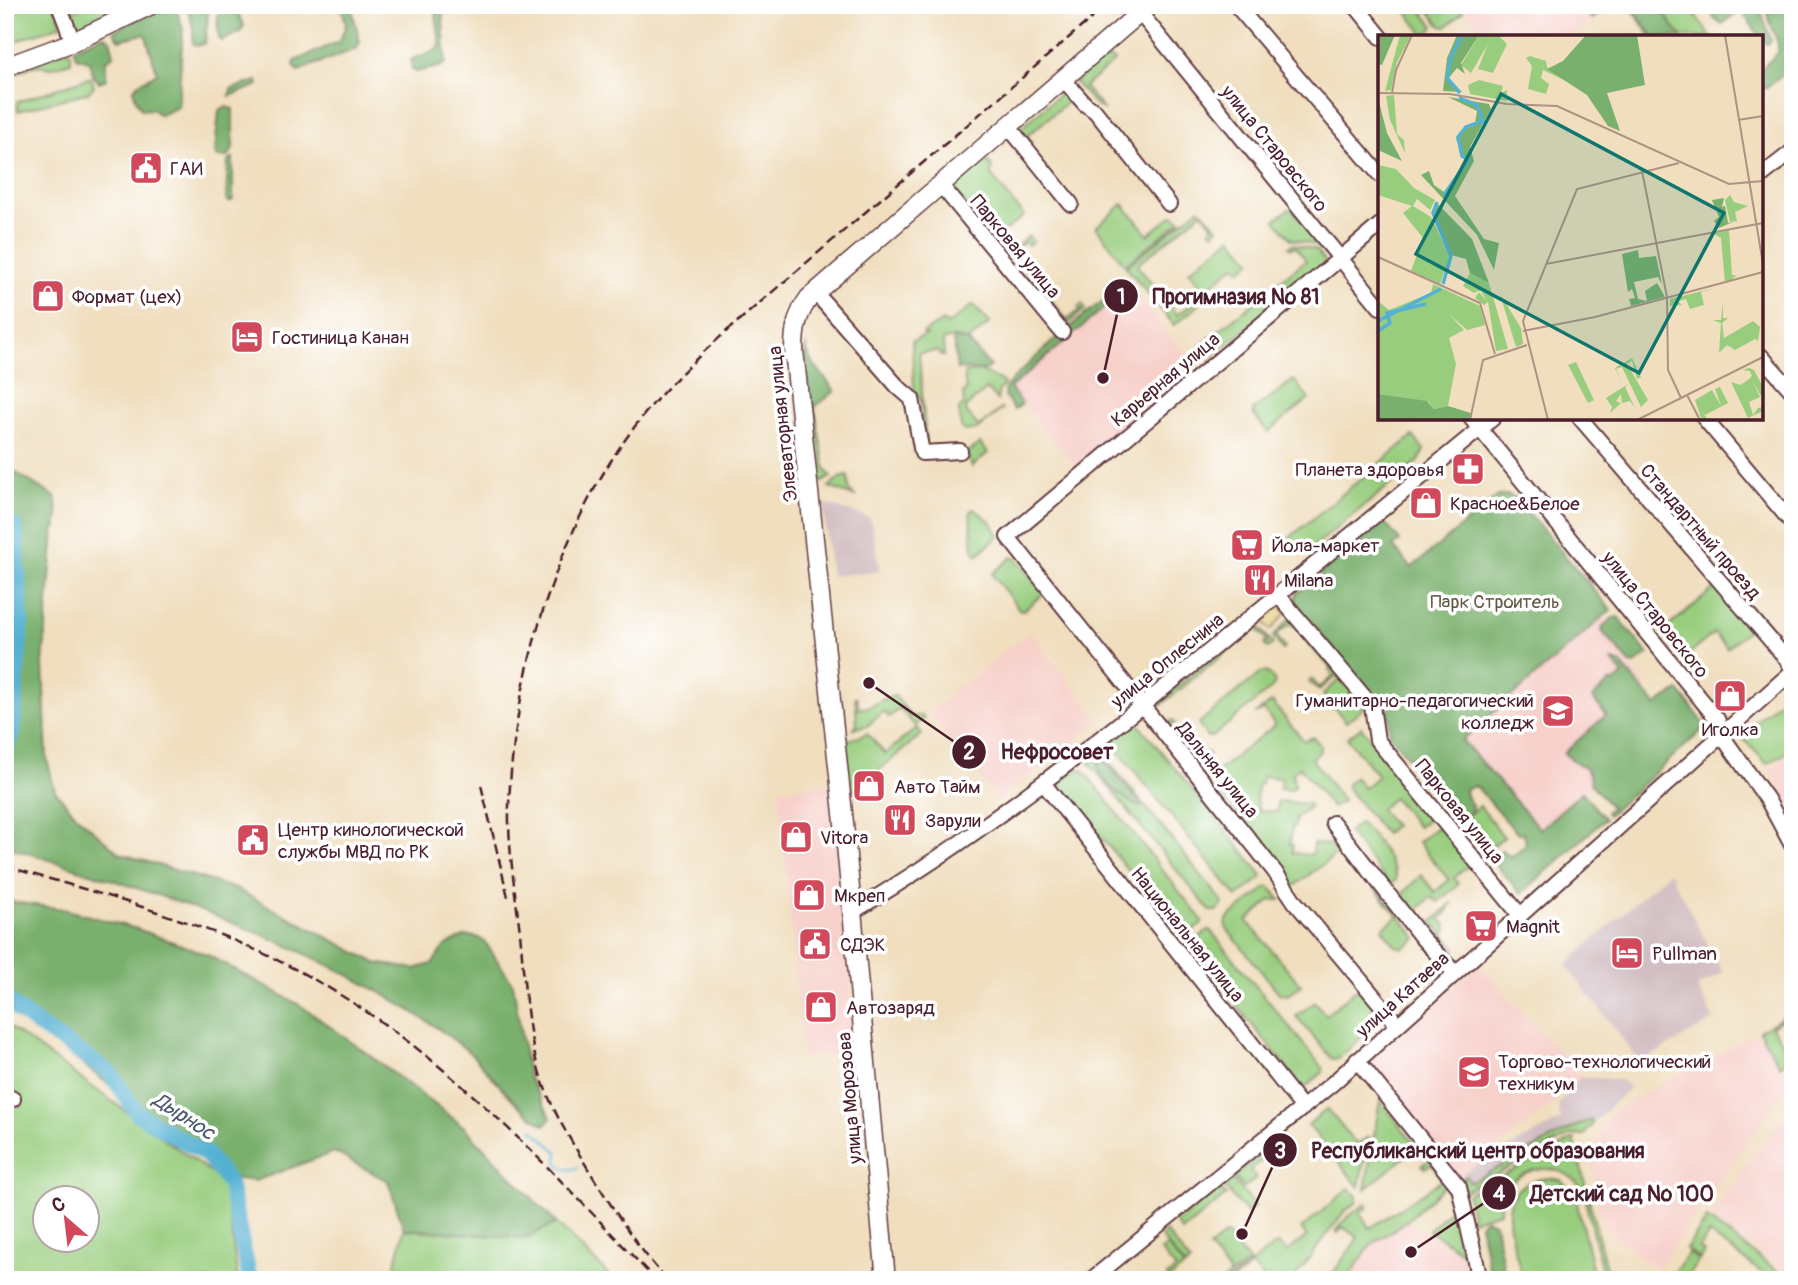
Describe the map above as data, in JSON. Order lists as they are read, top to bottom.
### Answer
{
  "streets": {
    "main road": ["Элеваторная улица", "улица Морозова"],
    "street": [
      "улица Старовского",
      "Парковая улица",
      "Карьерная улица",
      "Стандартный проезд",
      "улица Оплеснина",
      "Дальняя улица",
      "Национальная улица",
      "улица Катаева"
    ]
  },
  "crossings": [
    ["улица Старовского", "Карьерная улица"],
    ["улица Старовского", "Элеваторная улица"],
    ["улица Старовского", "улица Оплеснина"],
    ["улица Старовского", "улица Катаева"],
    ["Парковая улица", "Элеваторная улица"],
    ["Парковая улица", "улица Оплеснина"],
    ["Парковая улица", "улица Катаева"],
    ["Карьерная улица", "Дальняя улица"],
    ["Элеваторная улица", "улица Оплеснина"],
    ["Элеваторная улица", "улица Морозова"],
    ["Стандартный проезд", "улица Катаева"],
    ["улица Оплеснина", "Дальняя улица"],
    ["улица Оплеснина", "Национальная улица"],
    ["улица Оплеснина", "улица Морозова"],
    ["Дальняя улица", "улица Катаева"],
    ["Национальная улица", "улица Катаева"]
  ],
  "water": ["Дырнос"],
  "parks": ["Парк Строитель"],
  "places": {
    "public building": ["ГАИ", "Центр кинологической службы МВД по РК", "СДЭК"],
    "shop": [
      "Формат (цех)",
      "Красное&Белое",
      "Иголка",
      "Авто Тайм",
      "Vitora",
      "Мкреп",
      "Автозаряд"
    ],
    "hotel": ["Гостиница Канан", "Pullman"],
    "other": [
      "Прогимназия № 81",
      "Нефросовет",
      "Республиканский центр образования",
      "Детский сад № 100"
    ],
    "pharmacy": ["Планета здоровья"],
    "supermarket": ["Йола-маркет", "Magnit"],
    "restaurant": ["Milana", "Зарули"],
    "school or university": ["Гуманитарно-педагогический колледж", "Торгово-технологический техникум"]
  },
  "north": "top left"
}
